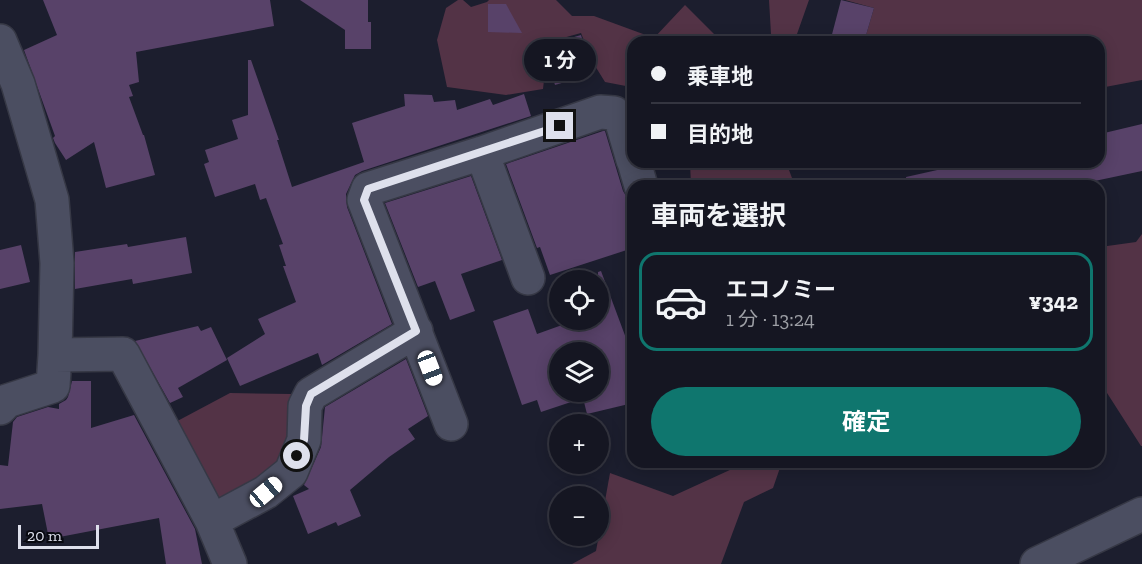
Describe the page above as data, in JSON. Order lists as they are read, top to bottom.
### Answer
{
  "scale_bar": "20 m",
  "page": {
    "banner": ["乗車地", "目的地"],
    "bubble": "1 分",
    "heading": "車両を選択",
    "list": [
      {
        "name": "エコノミー",
        "note": "1 分 · 13:24",
        "value": "¥342"
      }
    ],
    "map_buttons": ["+", "−"],
    "buttons": "確定",
    "scale": "20 m"
  }
}
